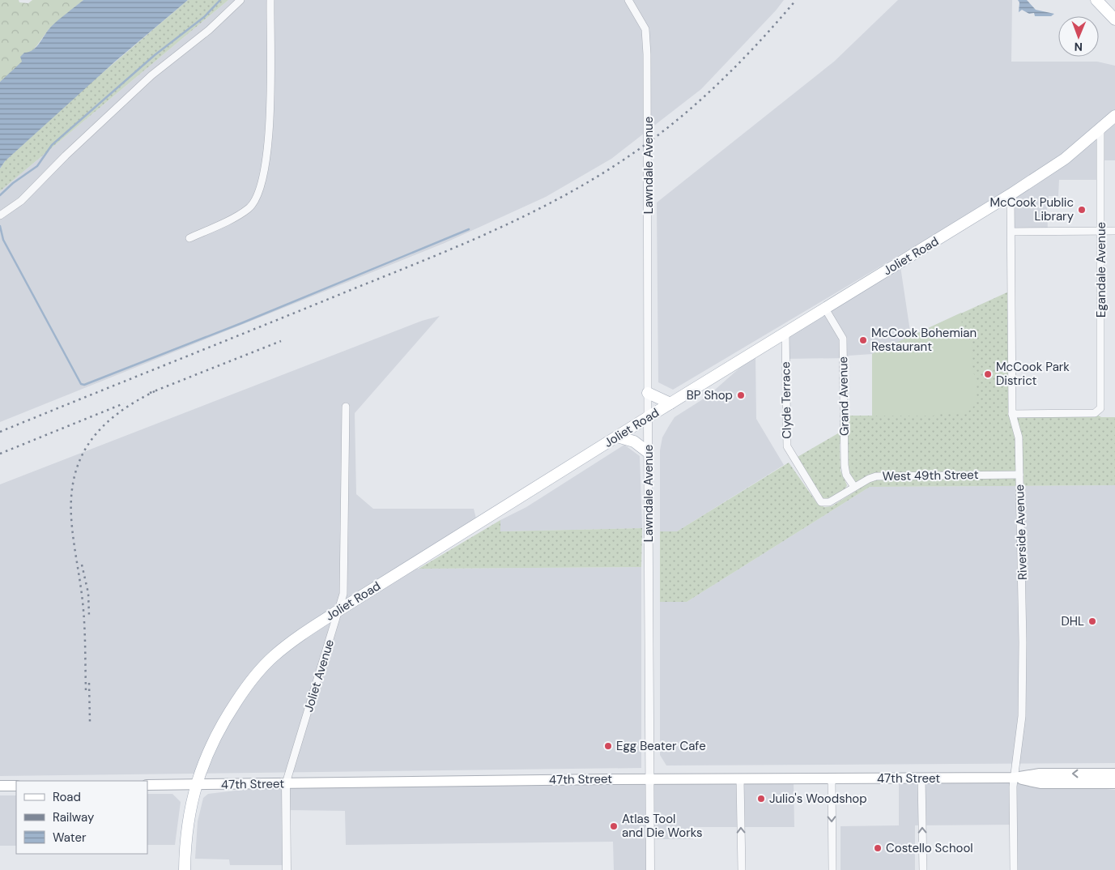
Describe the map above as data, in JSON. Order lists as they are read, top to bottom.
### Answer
{
  "streets": {
    "main road": ["Joliet Road", "47th Street"],
    "street": [
      "Lawndale Avenue",
      "Egandale Avenue",
      "Grand Avenue",
      "Clyde Terrace",
      "West 49th Street",
      "Riverside Avenue",
      "Joliet Avenue"
    ]
  },
  "crossings": [
    ["Lawndale Avenue", "Joliet Road"],
    ["Lawndale Avenue", "47th Street"],
    ["Joliet Road", "Egandale Avenue"],
    ["Joliet Road", "Grand Avenue"],
    ["Joliet Road", "Clyde Terrace"],
    ["Joliet Road", "Riverside Avenue"],
    ["Joliet Road", "Joliet Avenue"],
    ["Joliet Road", "47th Street"],
    ["Egandale Avenue", "Riverside Avenue"],
    ["Grand Avenue", "West 49th Street"],
    ["Clyde Terrace", "West 49th Street"],
    ["West 49th Street", "Riverside Avenue"],
    ["Riverside Avenue", "47th Street"],
    ["Joliet Avenue", "47th Street"]
  ],
  "places": [
    "McCook Public Library",
    "McCook Bohemian Restaurant",
    "McCook Park District",
    "BP Shop",
    "DHL",
    "Egg Beater Cafe",
    "Julio's Woodshop",
    "Atlas Tool and Die Works",
    "Costello School"
  ],
  "legend": ["Road", "Railway", "Water"],
  "north": "bottom"
}
